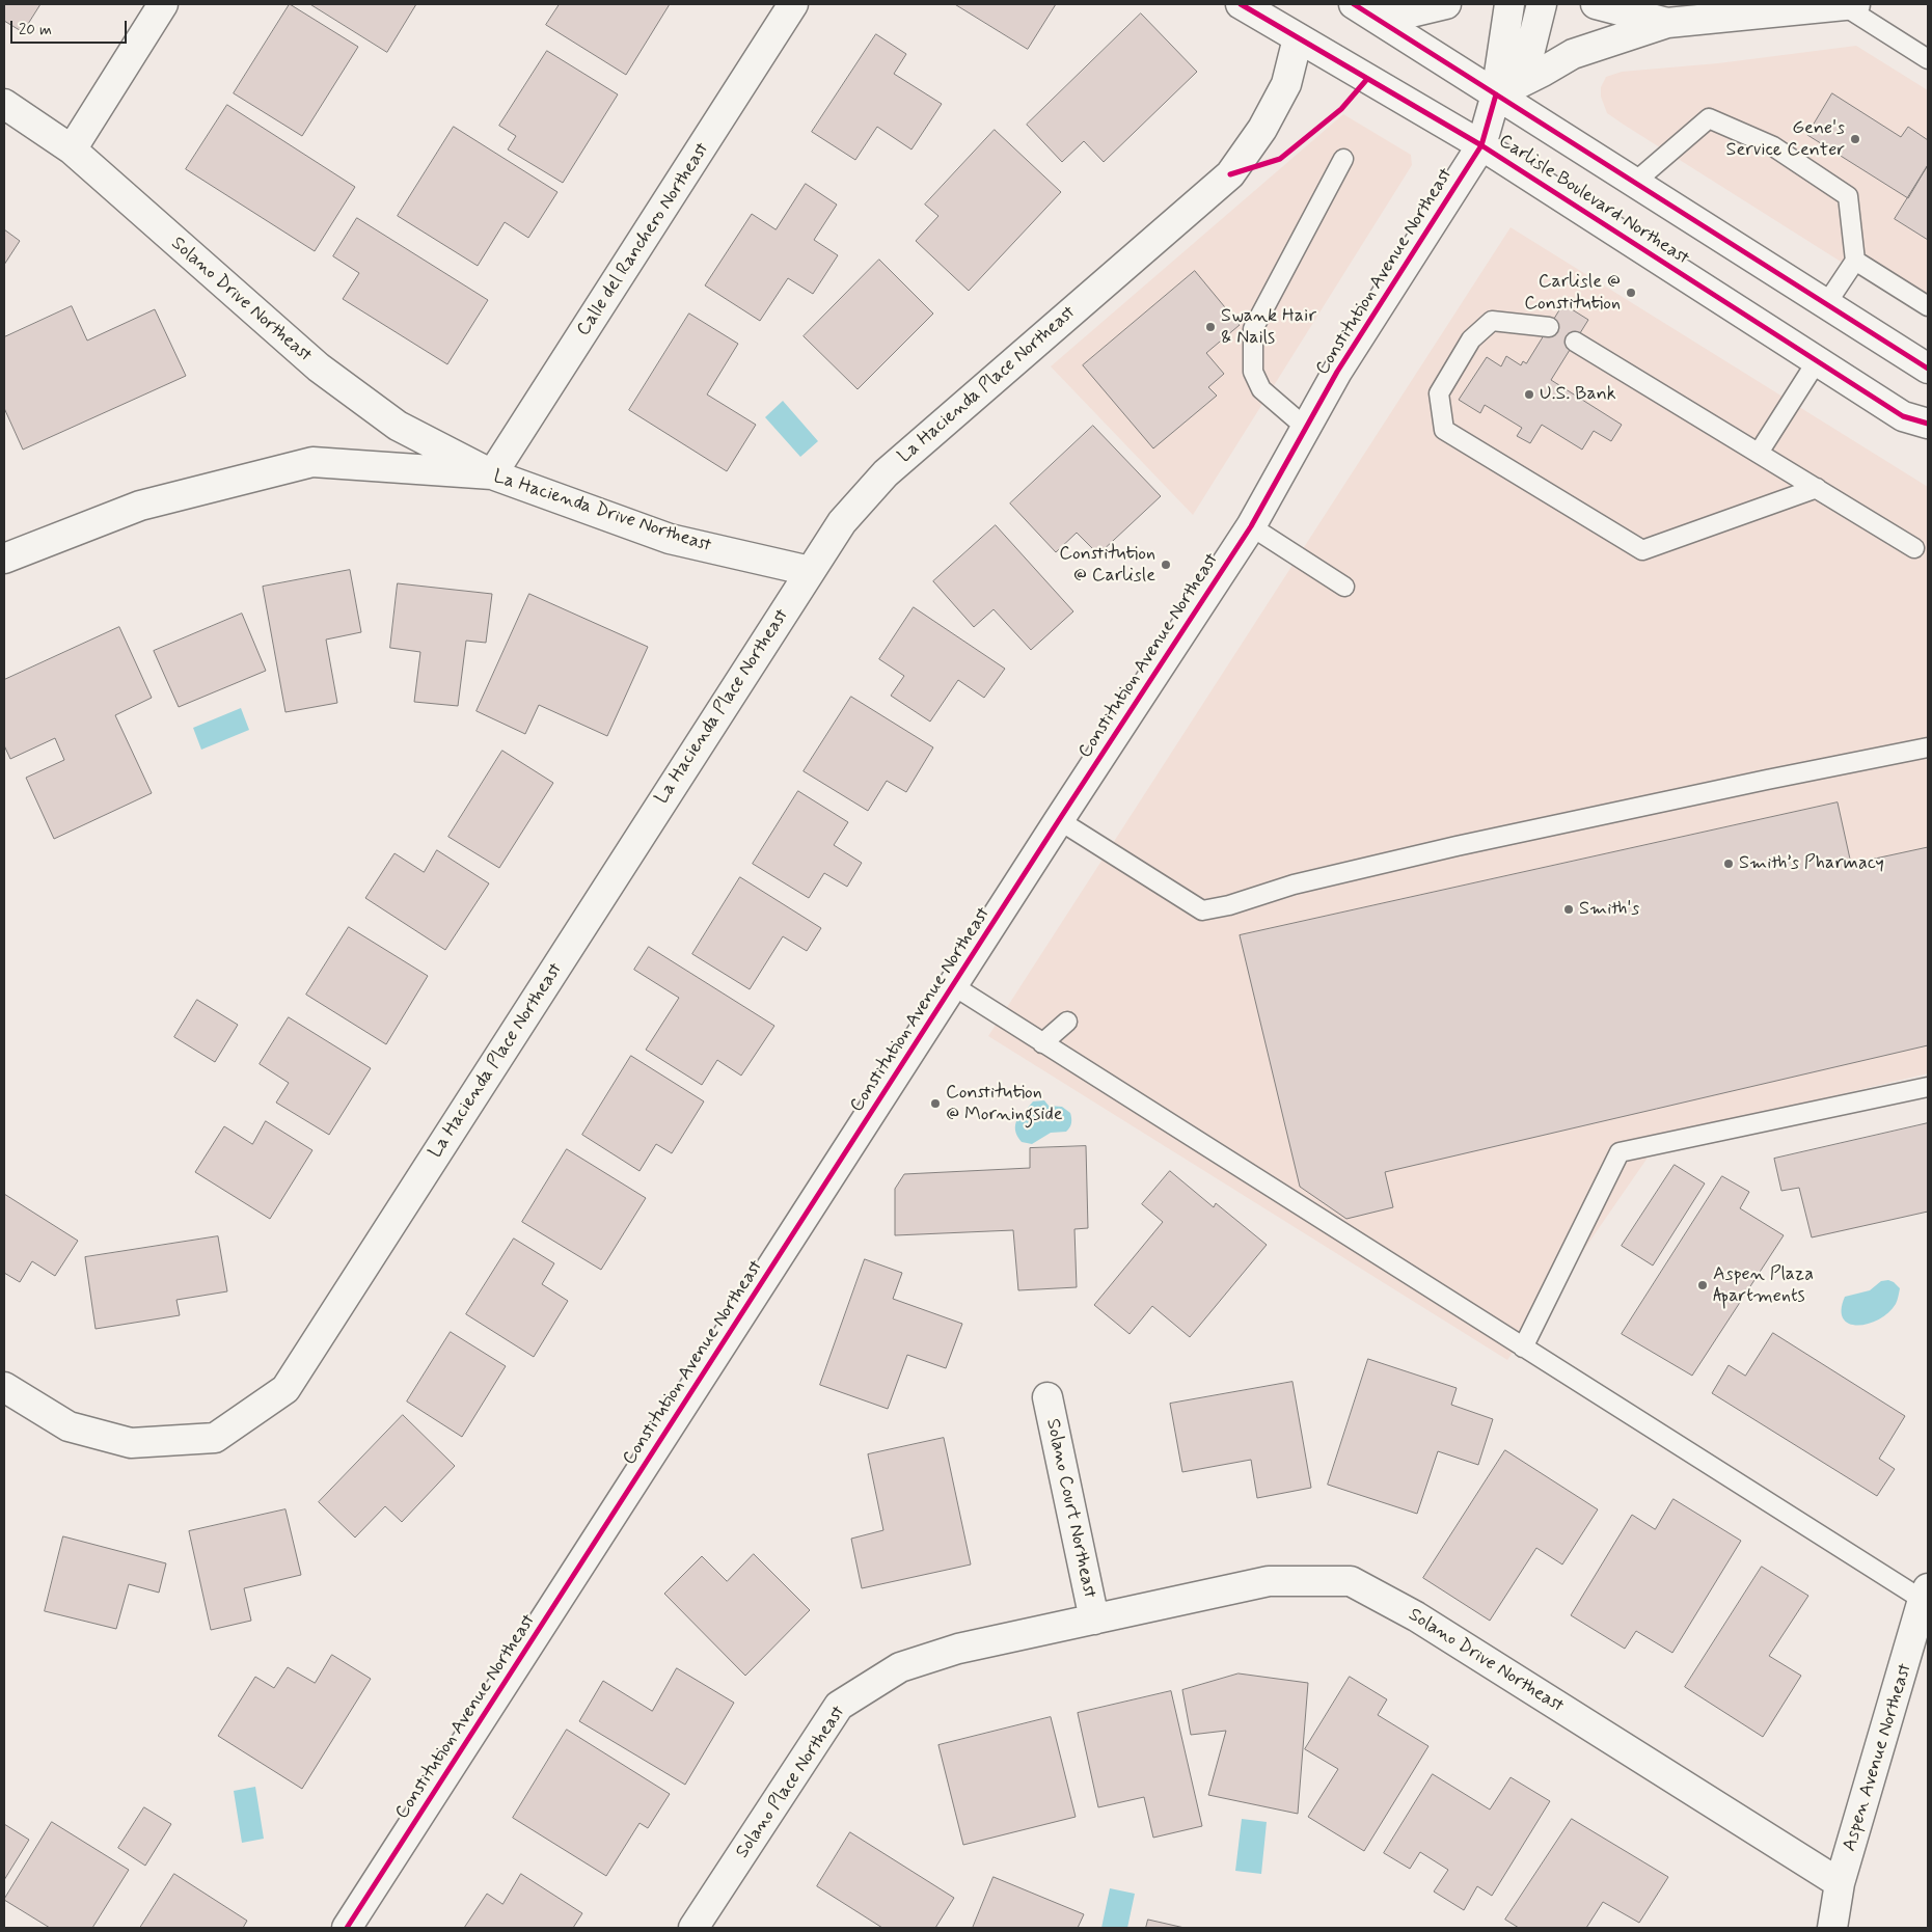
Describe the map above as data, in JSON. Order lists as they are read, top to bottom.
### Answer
{
  "streets": {
    "street": [
      "Carlisle Boulevard Northeast",
      "Calle del Ranchero Northeast",
      "Constitution Avenue Northeast",
      "Solano Drive Northeast",
      "La Hacienda Place Northeast",
      "La Hacienda Drive Northeast",
      "Solano Court Northeast",
      "Aspen Avenue Northeast",
      "Solano Place Northeast"
    ]
  },
  "crossings": [
    ["Carlisle Boulevard Northeast", "Constitution Avenue Northeast"],
    ["Carlisle Boulevard Northeast", "La Hacienda Place Northeast"],
    ["Calle del Ranchero Northeast", "Solano Drive Northeast"],
    ["Calle del Ranchero Northeast", "La Hacienda Drive Northeast"],
    ["Solano Drive Northeast", "La Hacienda Drive Northeast"],
    ["Solano Drive Northeast", "Solano Court Northeast"],
    ["Solano Drive Northeast", "Aspen Avenue Northeast"],
    ["Solano Drive Northeast", "Solano Place Northeast"],
    ["La Hacienda Place Northeast", "La Hacienda Drive Northeast"],
    ["Solano Court Northeast", "Solano Place Northeast"]
  ],
  "places": [
    "Gene's Service Center",
    "Carlisle @ Constitution",
    "Swank Hair & Nails",
    "U.S. Bank",
    "Constitution @ Carlisle",
    "Smith’s Pharmacy",
    "Smith's",
    "Constitution @ Morningside",
    "Aspen Plaza Apartments"
  ],
  "scale_bar": "20 m"
}
